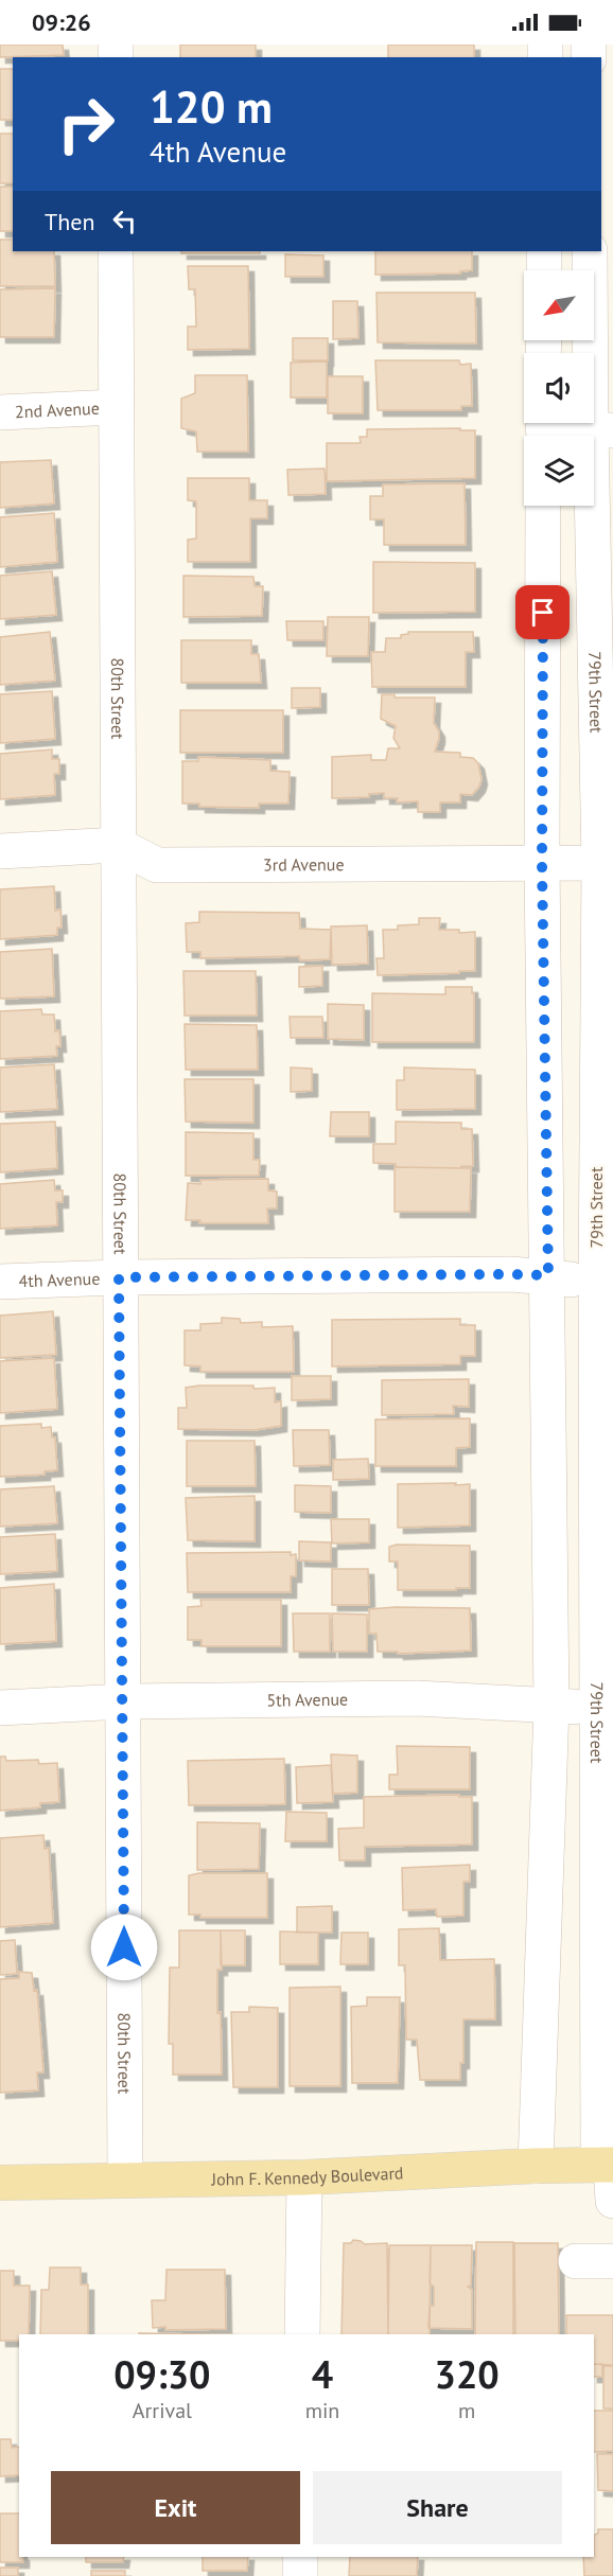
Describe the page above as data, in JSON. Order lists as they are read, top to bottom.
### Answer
{
  "streets": {
    "main road": ["John F. Kennedy Boulevard"],
    "street": [
      "2nd Avenue",
      "79th Street",
      "80th Street",
      "3rd Avenue",
      "4th Avenue",
      "5th Avenue"
    ]
  },
  "crossings": [
    ["2nd Avenue", "80th Street"],
    ["79th Street", "3rd Avenue"],
    ["79th Street", "4th Avenue"],
    ["79th Street", "5th Avenue"],
    ["79th Street", "John F. Kennedy Boulevard"],
    ["80th Street", "3rd Avenue"],
    ["80th Street", "4th Avenue"],
    ["80th Street", "5th Avenue"],
    ["80th Street", "John F. Kennedy Boulevard"]
  ],
  "north": "bottom left",
  "page": {
    "status": "09:26",
    "turn": ["120 m", "4th Avenue"],
    "then": "Then",
    "eta": [
      "09:30",
      "Arrival",
      "4",
      "min",
      "320",
      "m"
    ],
    "buttons": ["Exit", "Share"]
  }
}
